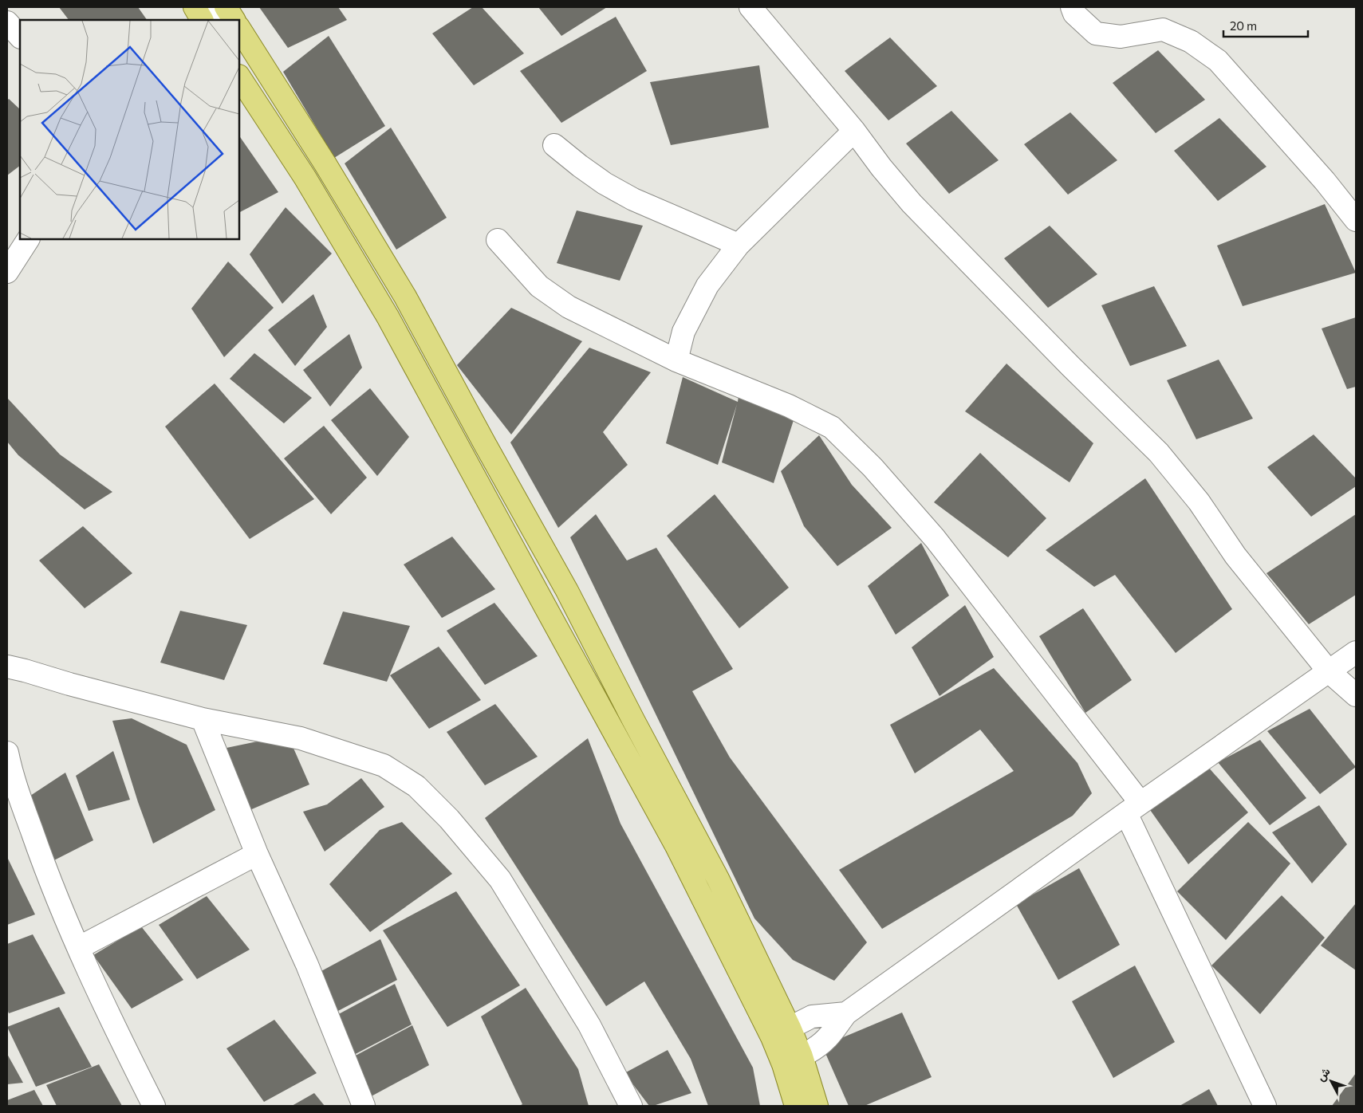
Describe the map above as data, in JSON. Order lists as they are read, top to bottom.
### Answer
{
  "scale_bar": "20 m",
  "north": "top left"
}
